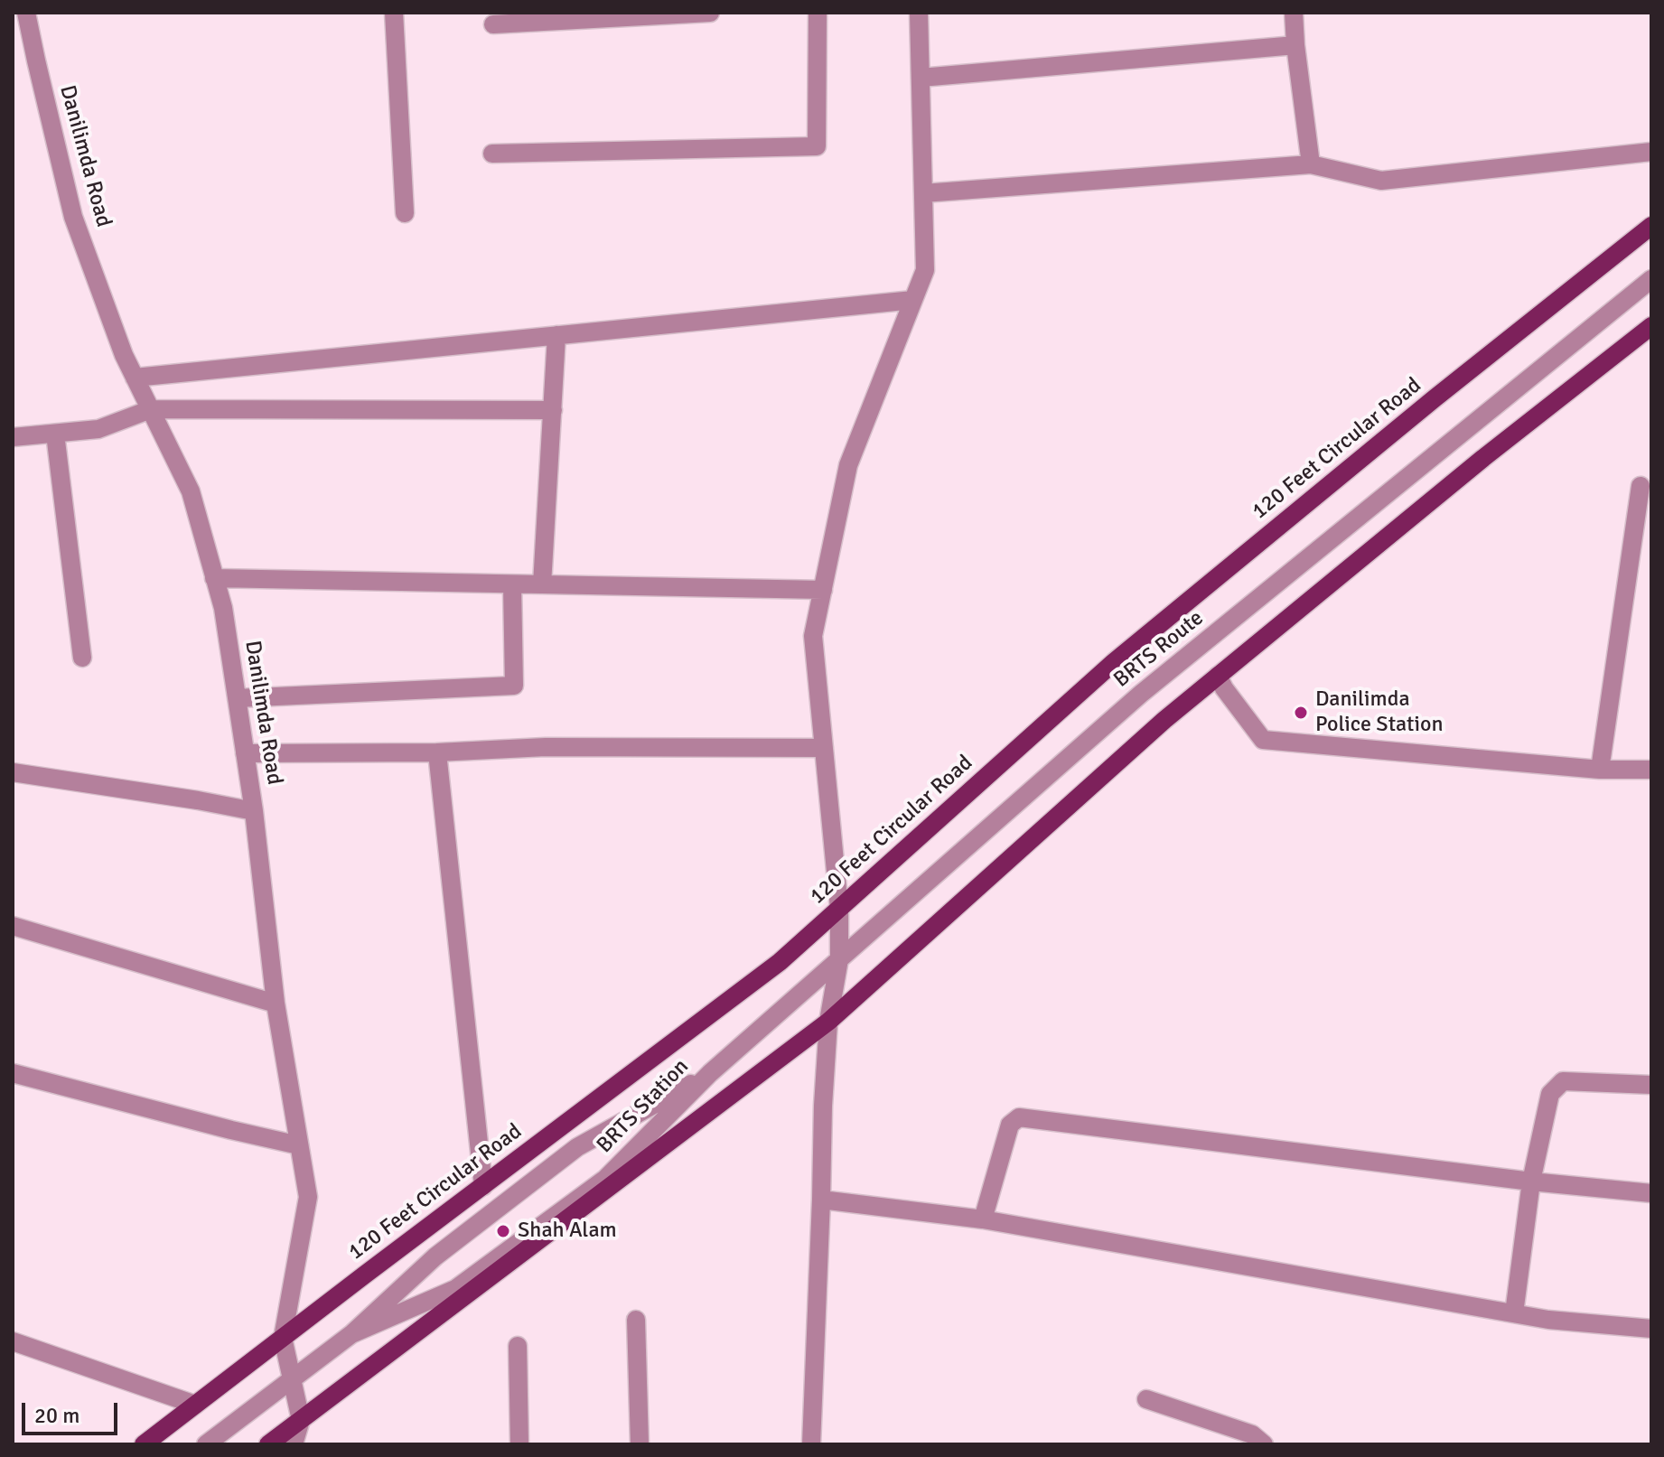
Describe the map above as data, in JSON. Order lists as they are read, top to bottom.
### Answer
{
  "streets": {
    "main road": ["120 Feet Circular Road"],
    "street": ["Danilimda Road", "BRTS Route", "BRTS Station"]
  },
  "crossings": [
    ["Danilimda Road", "120 Feet Circular Road"],
    ["BRTS Route", "BRTS Station"]
  ],
  "places": ["Danilimda Police Station", "Shah Alam"],
  "scale_bar": "20 m"
}
